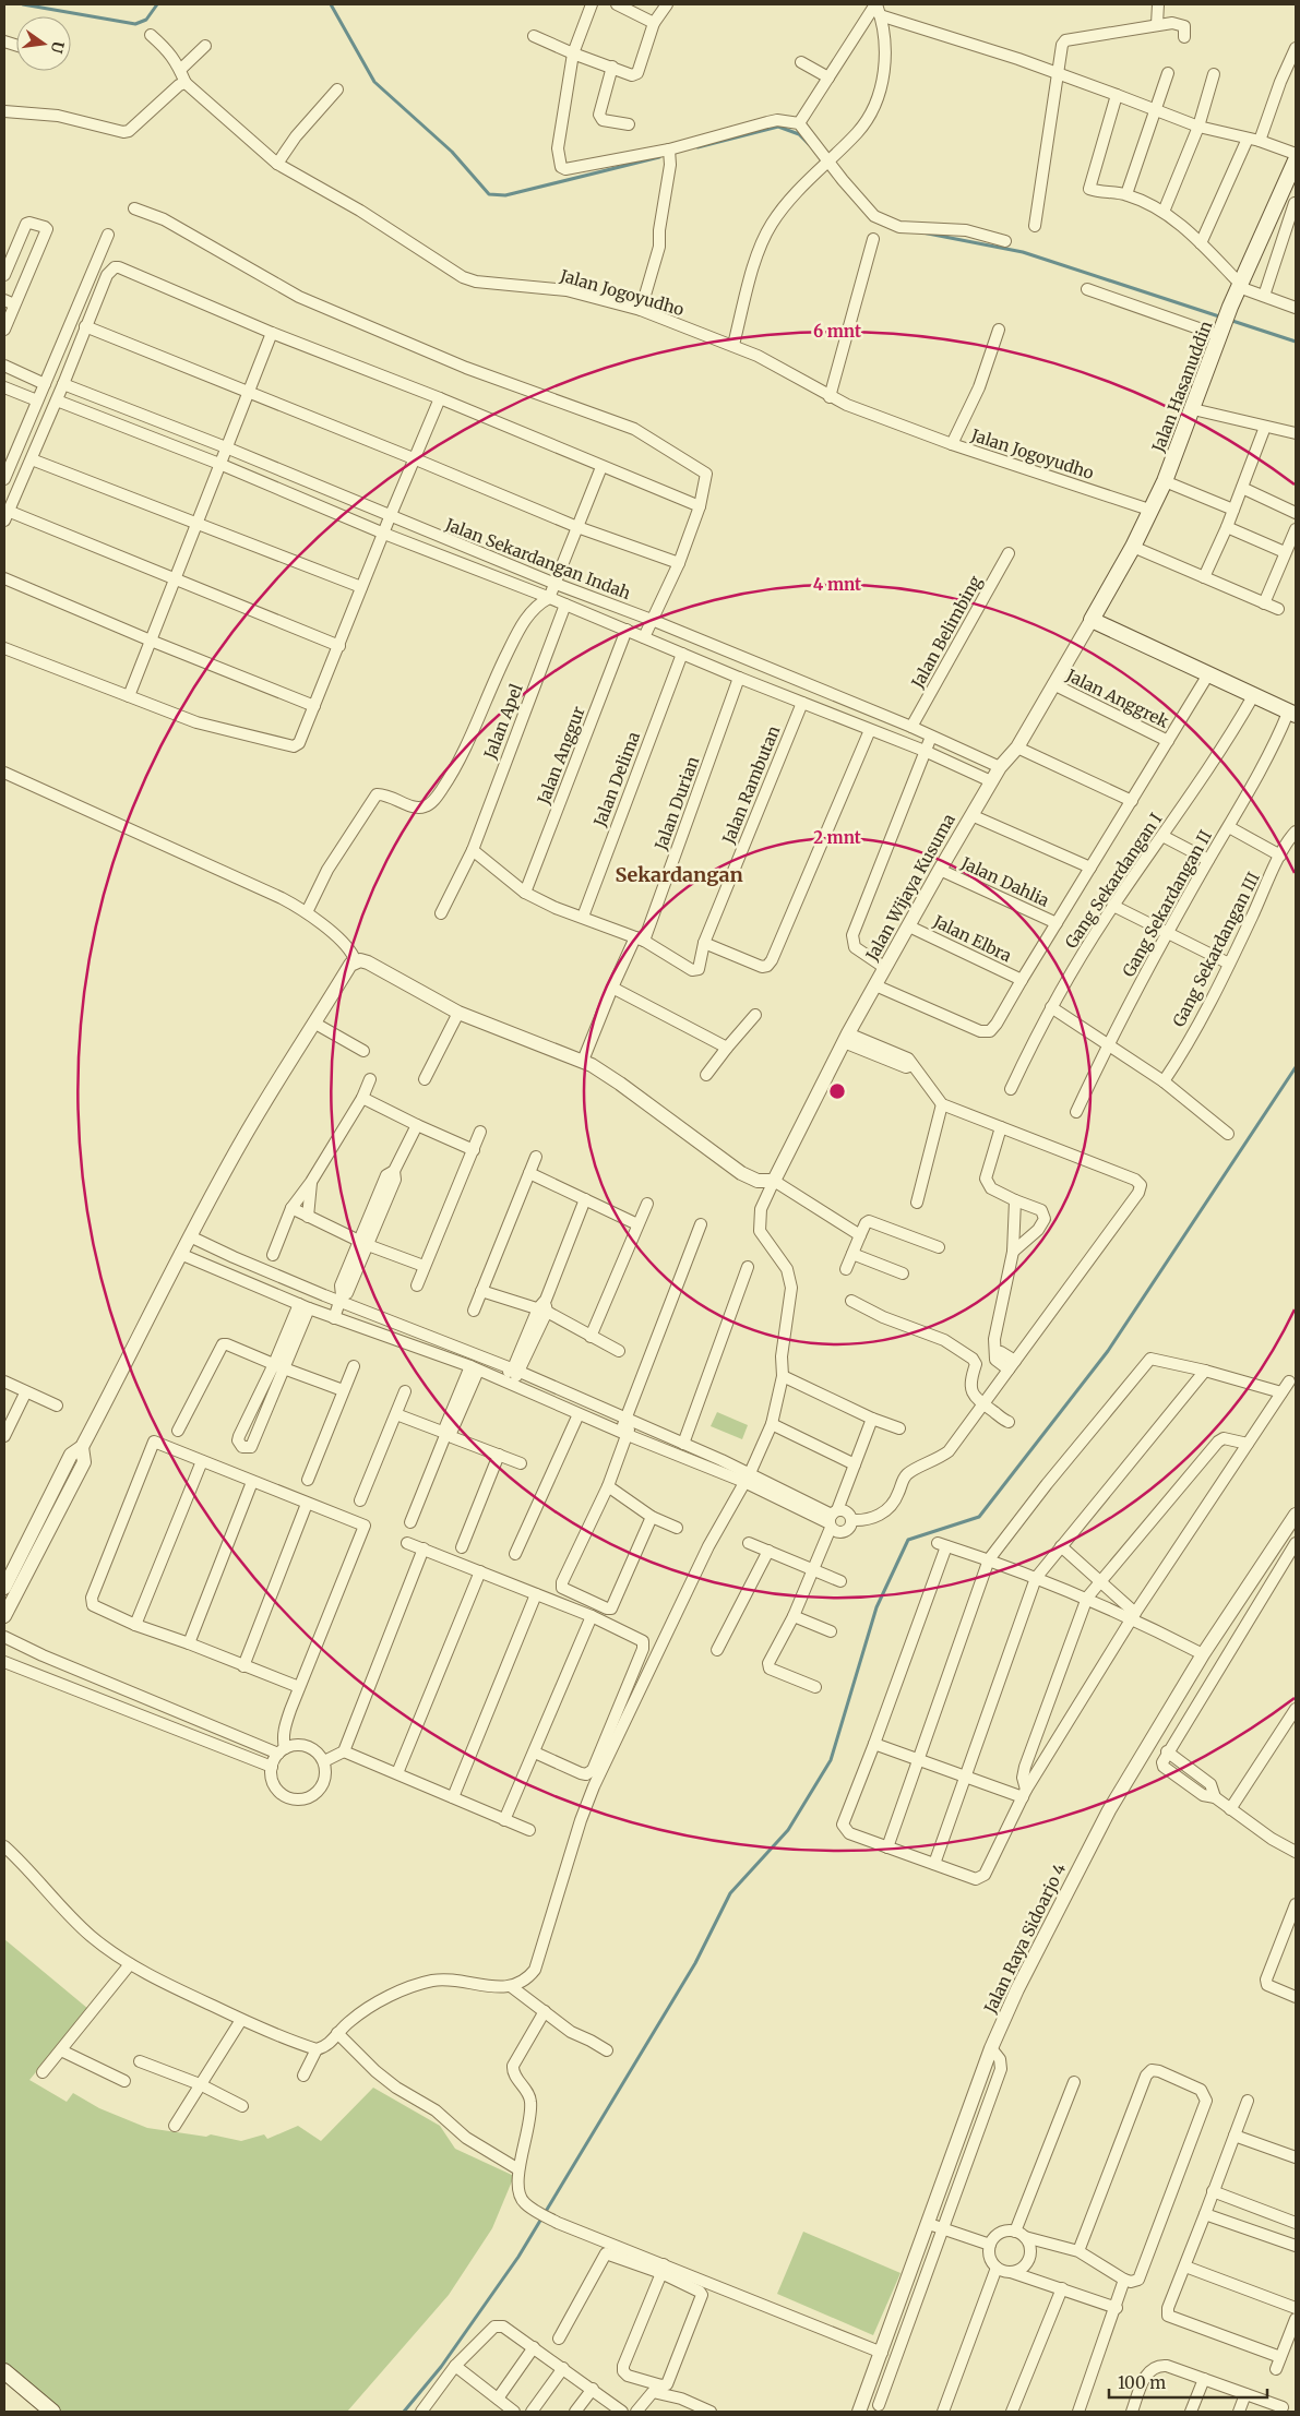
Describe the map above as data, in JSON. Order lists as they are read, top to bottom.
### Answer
{
  "streets": {
    "main road": ["Jalan Hasanuddin"],
    "street": [
      "Jalan Jogoyudho",
      "Jalan Sekardangan Indah",
      "Jalan Belimbing",
      "Jalan Anggrek",
      "Jalan Apel",
      "Jalan Anggur",
      "Jalan Delima",
      "Jalan Rambutan",
      "Jalan Durian",
      "Gang Sekardangan I",
      "Jalan Dahlia",
      "Jalan Wijaya Kusuma",
      "Gang Sekardangan II",
      "Jalan Elbra",
      "Gang Sekardangan III",
      "Jalan Raya Sidoarjo 4"
    ]
  },
  "crossings": [
    ["Jalan Jogoyudho", "Jalan Hasanuddin"],
    ["Jalan Hasanuddin", "Jalan Wijaya Kusuma"],
    ["Jalan Sekardangan Indah", "Jalan Belimbing"],
    ["Jalan Sekardangan Indah", "Jalan Apel"],
    ["Jalan Sekardangan Indah", "Jalan Anggur"],
    ["Jalan Sekardangan Indah", "Jalan Delima"],
    ["Jalan Sekardangan Indah", "Jalan Rambutan"],
    ["Jalan Sekardangan Indah", "Jalan Durian"],
    ["Jalan Sekardangan Indah", "Jalan Wijaya Kusuma"],
    ["Jalan Anggrek", "Jalan Wijaya Kusuma"],
    ["Jalan Rambutan", "Jalan Durian"],
    ["Jalan Dahlia", "Jalan Wijaya Kusuma"],
    ["Jalan Wijaya Kusuma", "Jalan Elbra"]
  ],
  "districts": ["Sekardangan"],
  "scale_bar": "100 m",
  "north": "right",
  "rings": ["6 mnt", "4 mnt", "2 mnt"]
}
